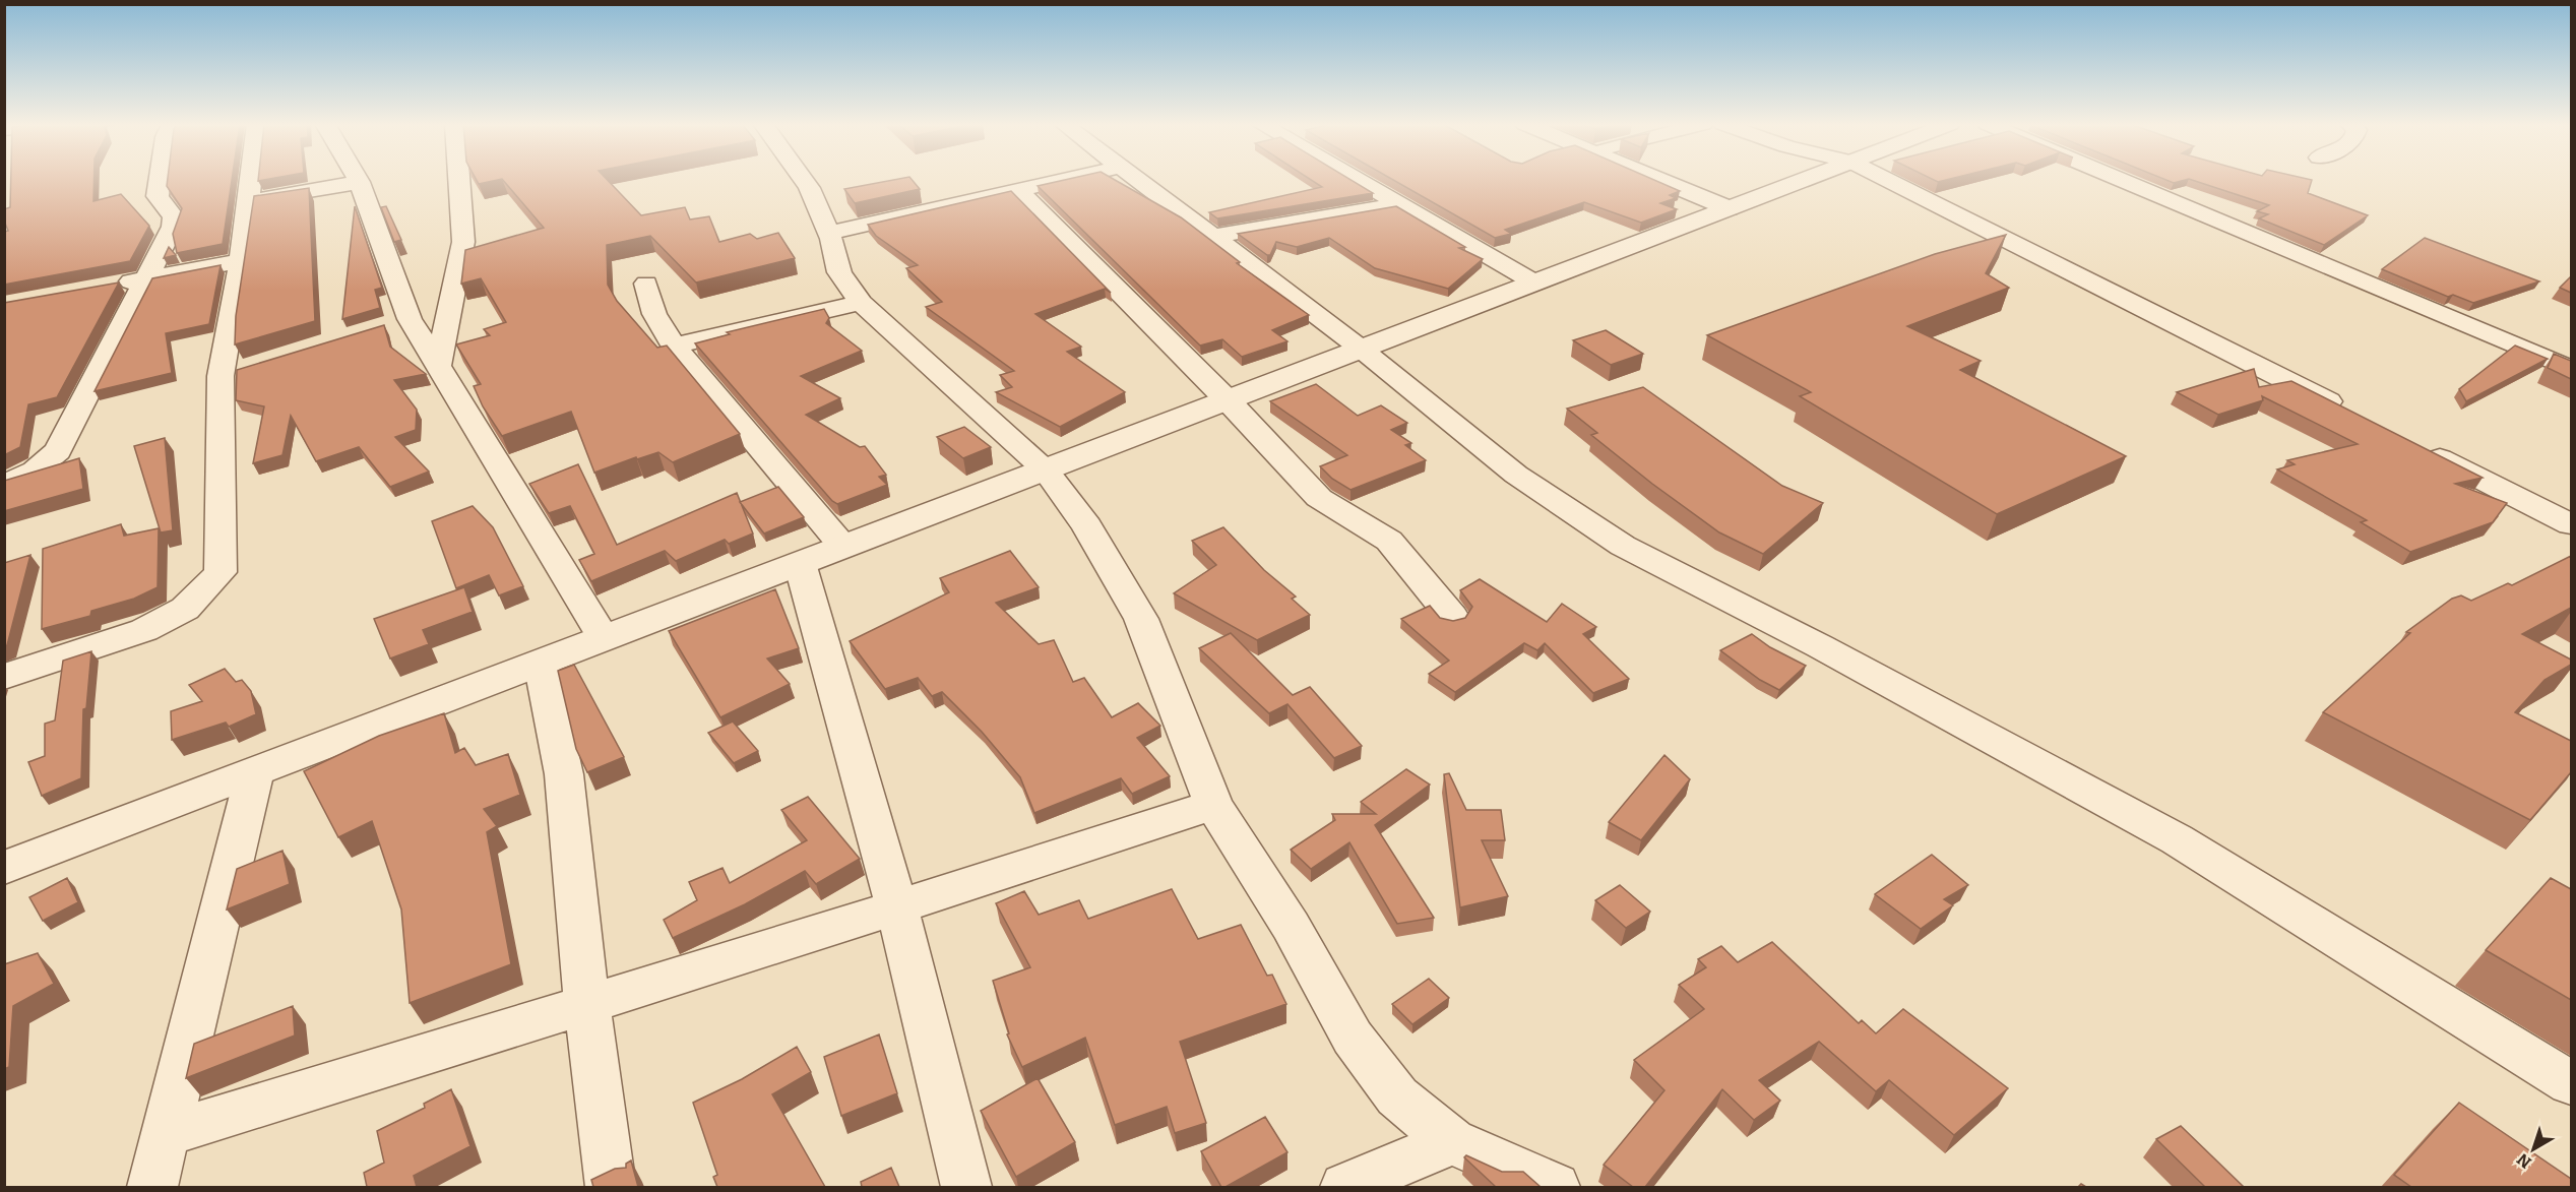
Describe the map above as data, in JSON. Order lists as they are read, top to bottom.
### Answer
{
  "north": "bottom left"
}
